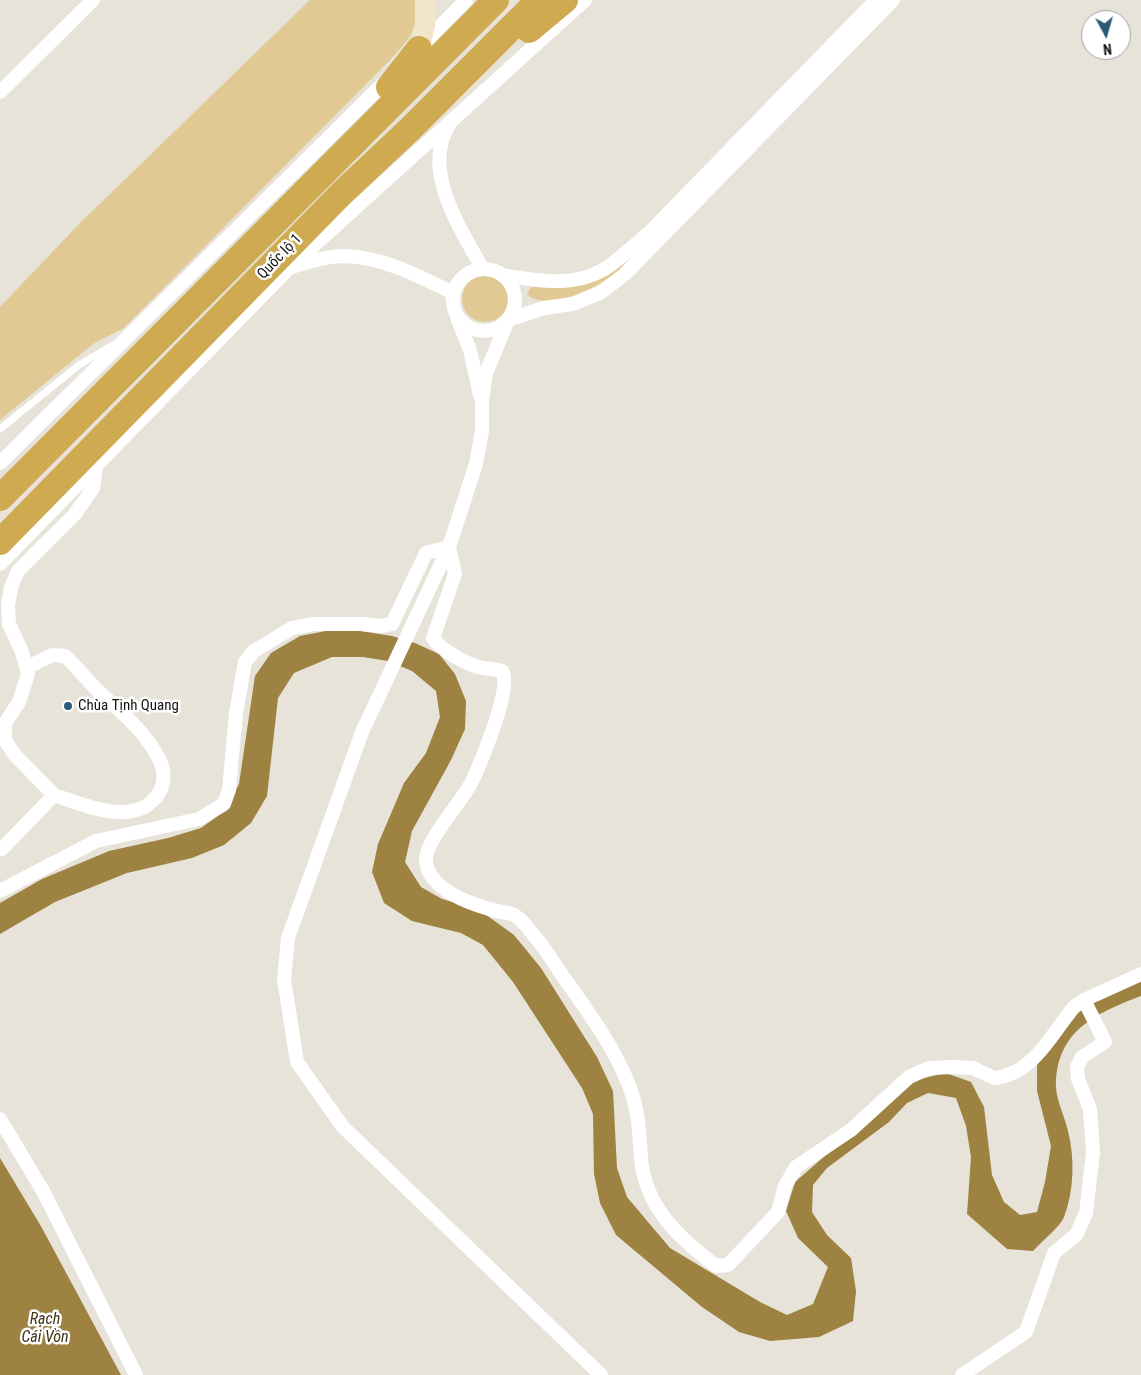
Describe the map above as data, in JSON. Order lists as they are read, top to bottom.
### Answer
{
  "streets": {
    "highway": ["Quốc lộ 1"]
  },
  "water": ["Rạch Cái Vồn"],
  "places": ["Chùa Tịnh Quang"],
  "north": "bottom"
}
